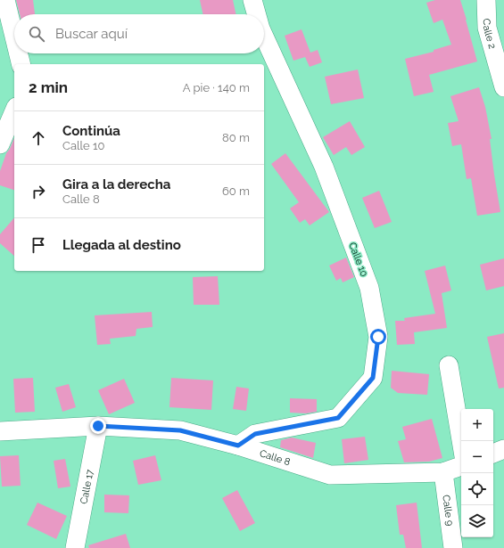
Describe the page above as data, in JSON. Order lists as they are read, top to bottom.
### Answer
{
  "streets": {
    "street": [
      "Calle 2",
      "Calle 10",
      "Calle 8",
      "Calle 17",
      "Calle 9"
    ]
  },
  "crossings": [
    ["Calle 10", "Calle 8"],
    ["Calle 8", "Calle 17"],
    ["Calle 8", "Calle 9"]
  ],
  "page": {
    "search": "Buscar aquí",
    "heading": ["2 min", "A pie · 140 m"],
    "list": [
      ["Continúa", "Calle 10", "80 m"],
      ["Gira a la derecha", "Calle 8", "60 m"],
      "Llegada al destino"
    ],
    "map_buttons": ["+", "−"]
  }
}
